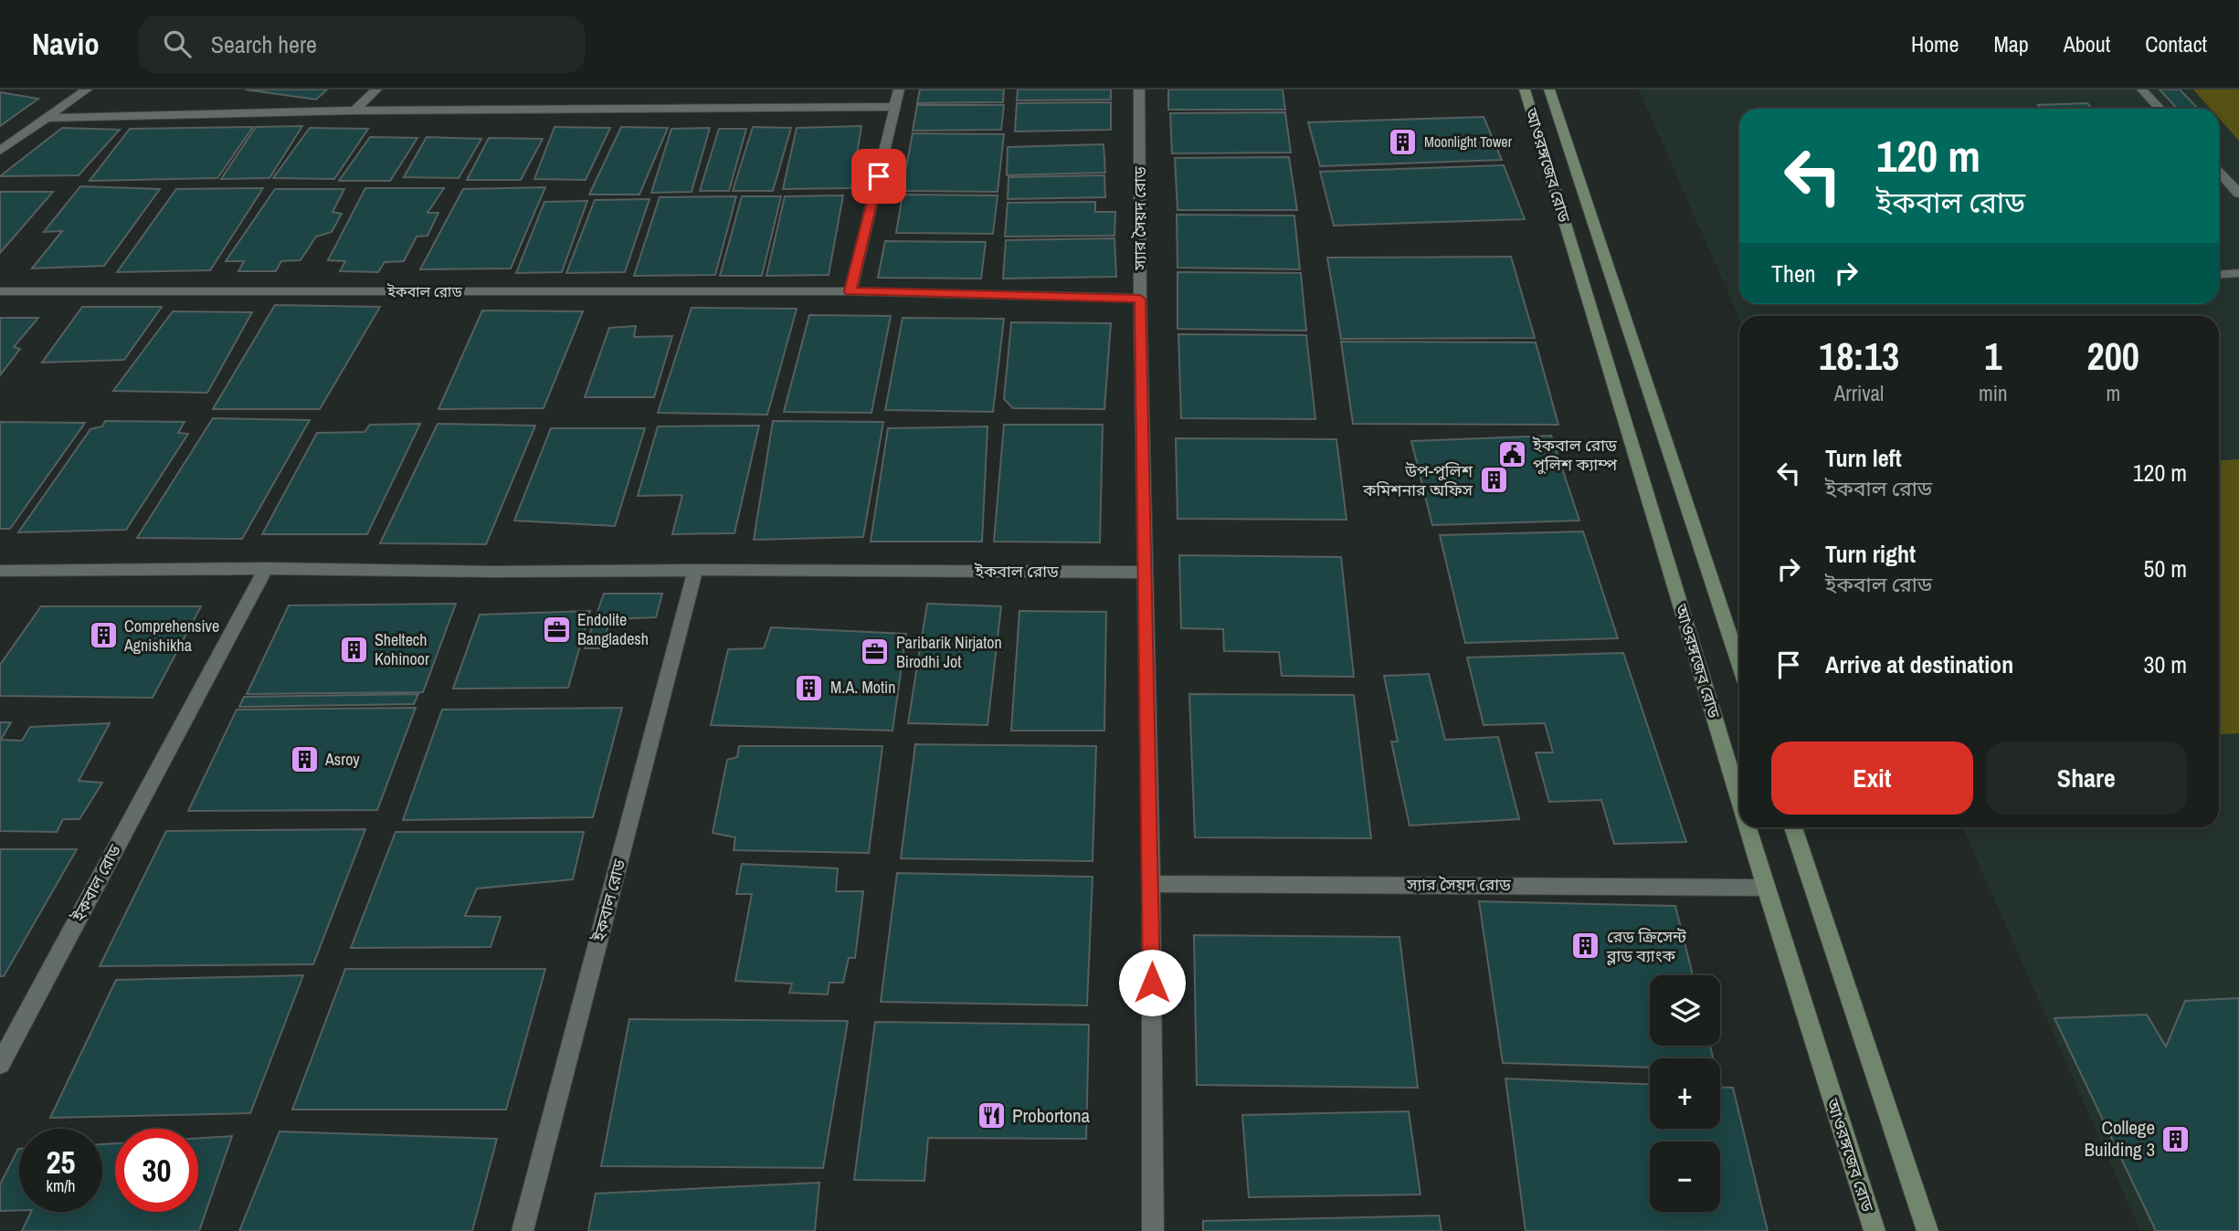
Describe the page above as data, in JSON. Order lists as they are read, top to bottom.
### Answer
{
  "streets": {
    "street": ["আওরঙ্গজেব রোড", "স্যার সৈয়দ রোড", "ইকবাল রোড"]
  },
  "crossings": [
    ["আওরঙ্গজেব রোড", "স্যার সৈয়দ রোড"],
    ["স্যার সৈয়দ রোড", "ইকবাল রোড"]
  ],
  "places": {
    "building": [
      "Moonlight Tower",
      "উপ-পুলিশ কমিশনার অফিস",
      "Comprehensive Agnishikha",
      "Sheltech Kohinoor",
      "M.A. Motin",
      "Asroy",
      "রেড ক্রিসেন্ট ব্লাড ব্যাংক",
      "College Building 3"
    ],
    "public building": ["ইকবাল রোড পুলিশ ক্যাম্প"],
    "office": ["Endolite Bangladesh", "Paribarik Nirjaton Birodhi Jot"],
    "restaurant": ["Probortona"]
  },
  "page": {
    "header": "Navio",
    "search": "Search here",
    "nav": [
      "Home",
      "Map",
      "About",
      "Contact"
    ],
    "turn": ["120 m", "ইকবাল রোড"],
    "then": "Then",
    "eta": [
      "18:13",
      "Arrival",
      "1",
      "min",
      "200",
      "m"
    ],
    "list": [
      {
        "name": "Turn left",
        "note": "ইকবাল রোড",
        "value": "120 m"
      },
      {
        "name": "Turn right",
        "note": "ইকবাল রোড",
        "value": "50 m"
      },
      {
        "name": "Arrive at destination",
        "value": "30 m"
      }
    ],
    "buttons": ["Exit", "Share"],
    "map_buttons": ["+", "−"],
    "speed": "25 km/h",
    "limit": "30"
  }
}
